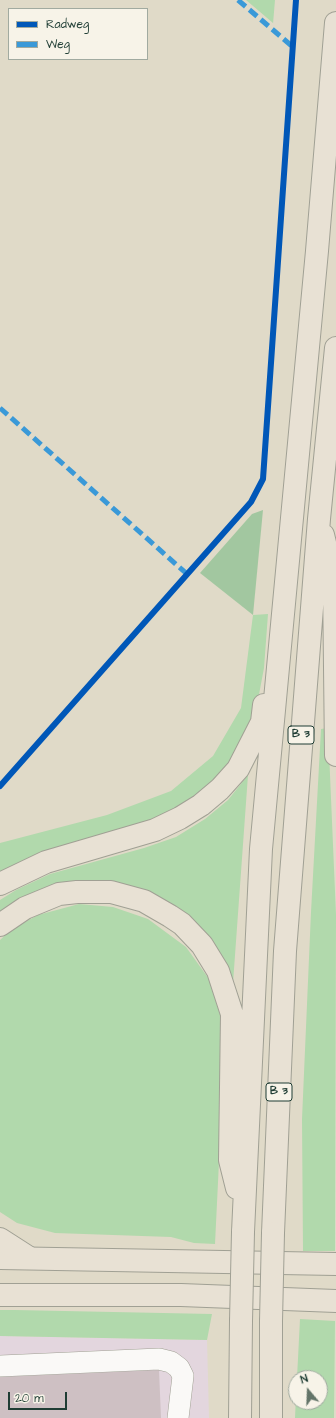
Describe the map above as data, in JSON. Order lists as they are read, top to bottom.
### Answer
{
  "streets": {
    "main road": ["B 3"]
  },
  "legend": ["Radweg", "Weg"],
  "scale_bar": "20 m",
  "north": "top"
}
